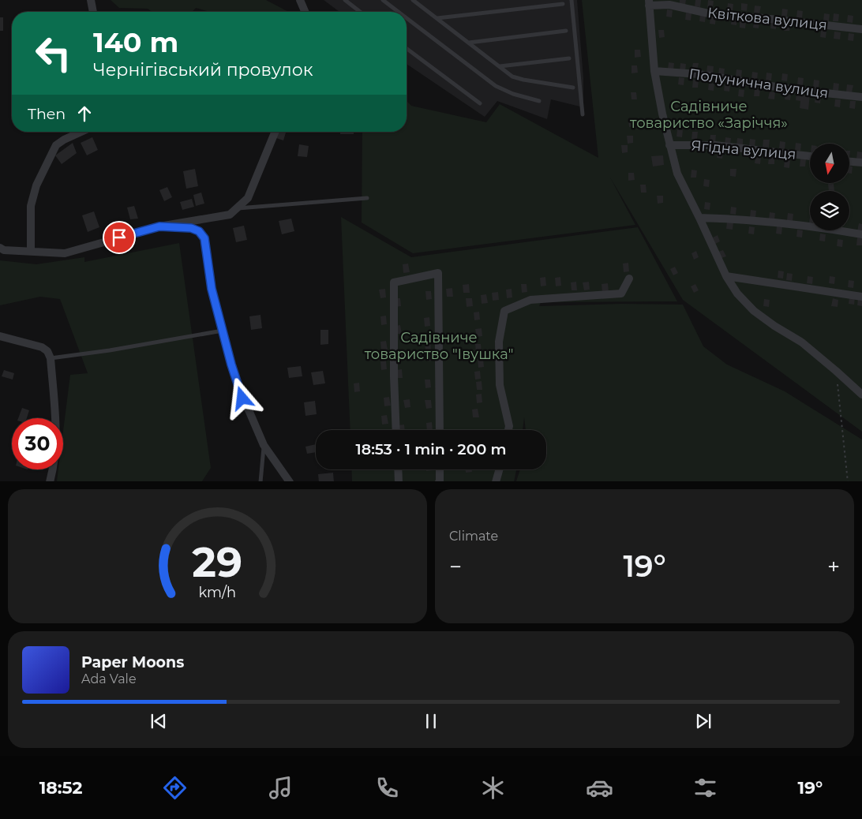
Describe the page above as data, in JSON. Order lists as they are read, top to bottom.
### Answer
{
  "streets": {
    "street": ["Квіткова вулиця", "Полунична вулиця", "Ягідна вулиця"]
  },
  "parks": ["Садівниче товариство «Заріччя»", "Садівниче товариство \"Івушка\""],
  "north": "bottom",
  "page": {
    "turn": ["140 m", "Чернігівський провулок"],
    "then": "Then",
    "limit": "30",
    "trip": "18:53 · 1 min · 200 m",
    "tile": "Climate",
    "heat": ["−", "19°", "+"],
    "song": ["Paper Moons", "Ada Vale"],
    "tabs": ["18:52", "19°"],
    "gauge": ["29", "km/h"]
  }
}
